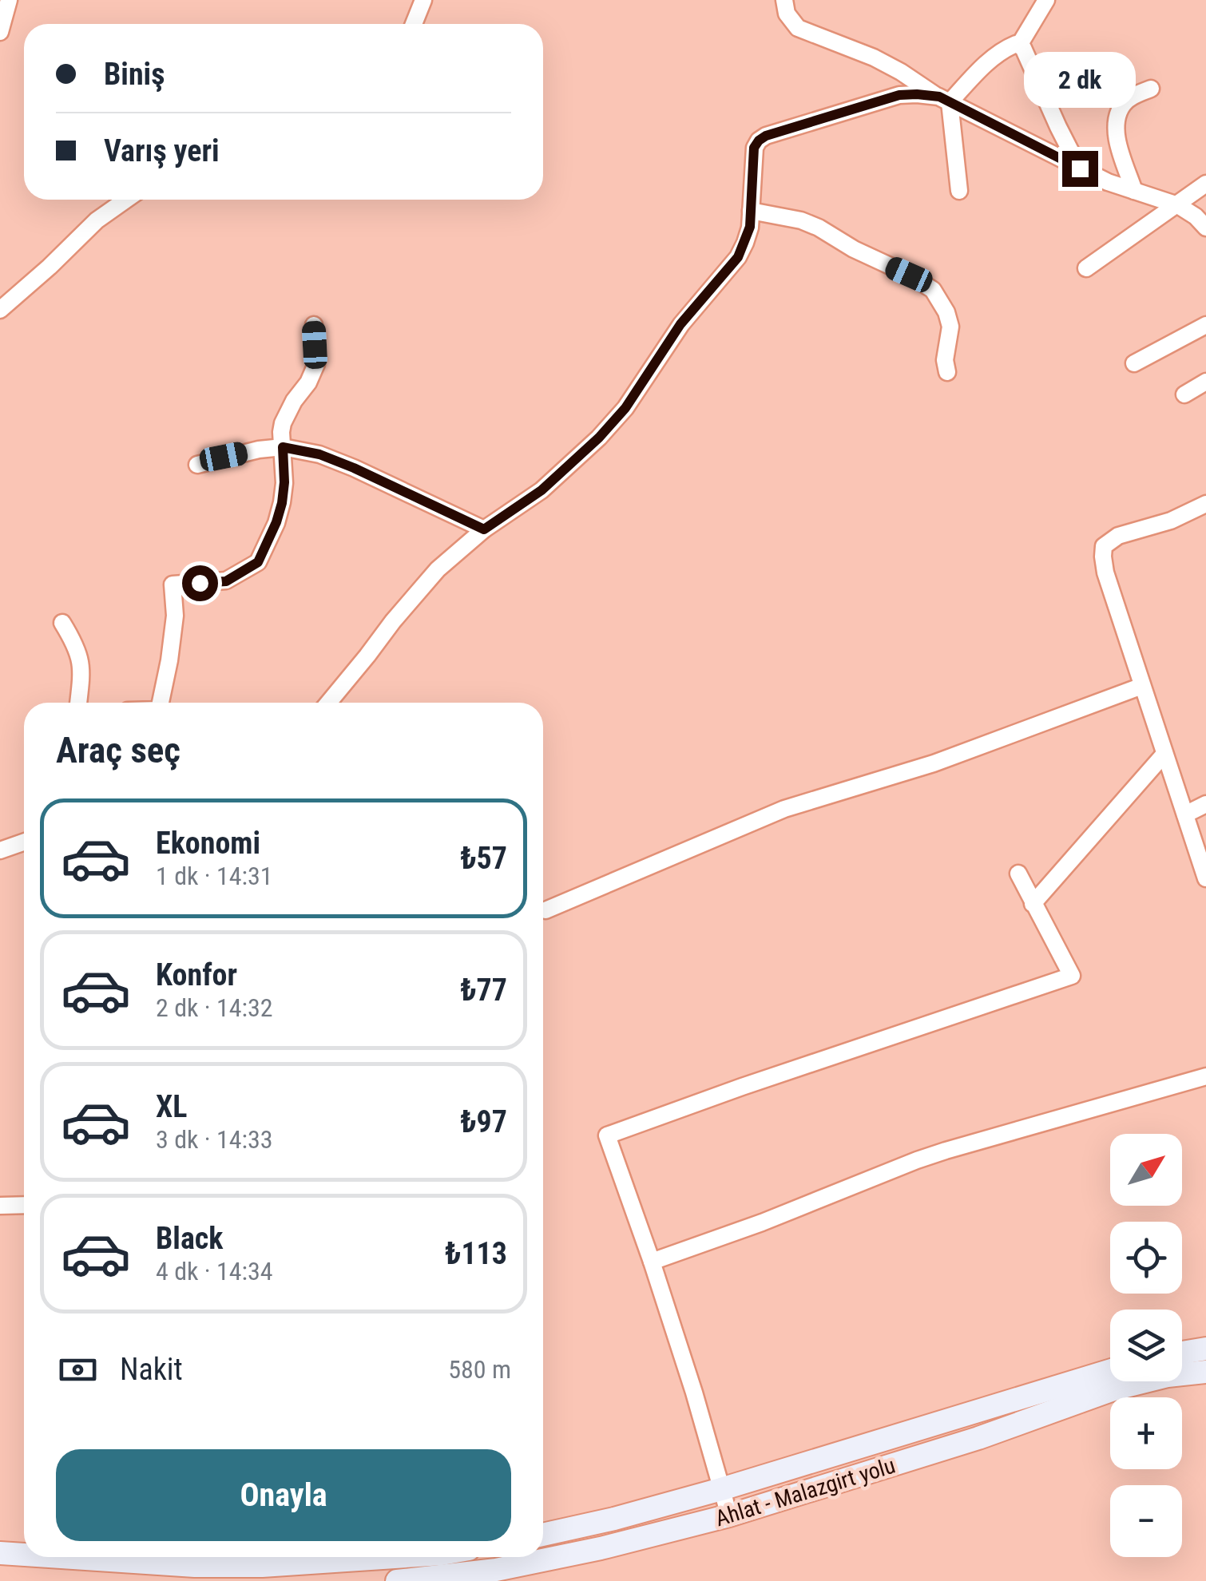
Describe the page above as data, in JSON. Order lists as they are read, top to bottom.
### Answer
{
  "streets": {
    "main road": ["Ahlat - Malazgirt yolu"]
  },
  "north": "top right",
  "page": {
    "banner": ["Biniş", "Varış yeri"],
    "bubble": "2 dk",
    "heading": "Araç seç",
    "list": [
      {
        "name": "Ekonomi",
        "note": "1 dk · 14:31",
        "value": "₺57"
      },
      {
        "name": "Konfor",
        "note": "2 dk · 14:32",
        "value": "₺77"
      },
      {
        "name": "XL",
        "note": "3 dk · 14:33",
        "value": "₺97"
      },
      {
        "name": "Black",
        "note": "4 dk · 14:34",
        "value": "₺113"
      }
    ],
    "map_buttons": ["+", "−"],
    "pay": ["Nakit", "580 m"],
    "buttons": "Onayla"
  }
}
